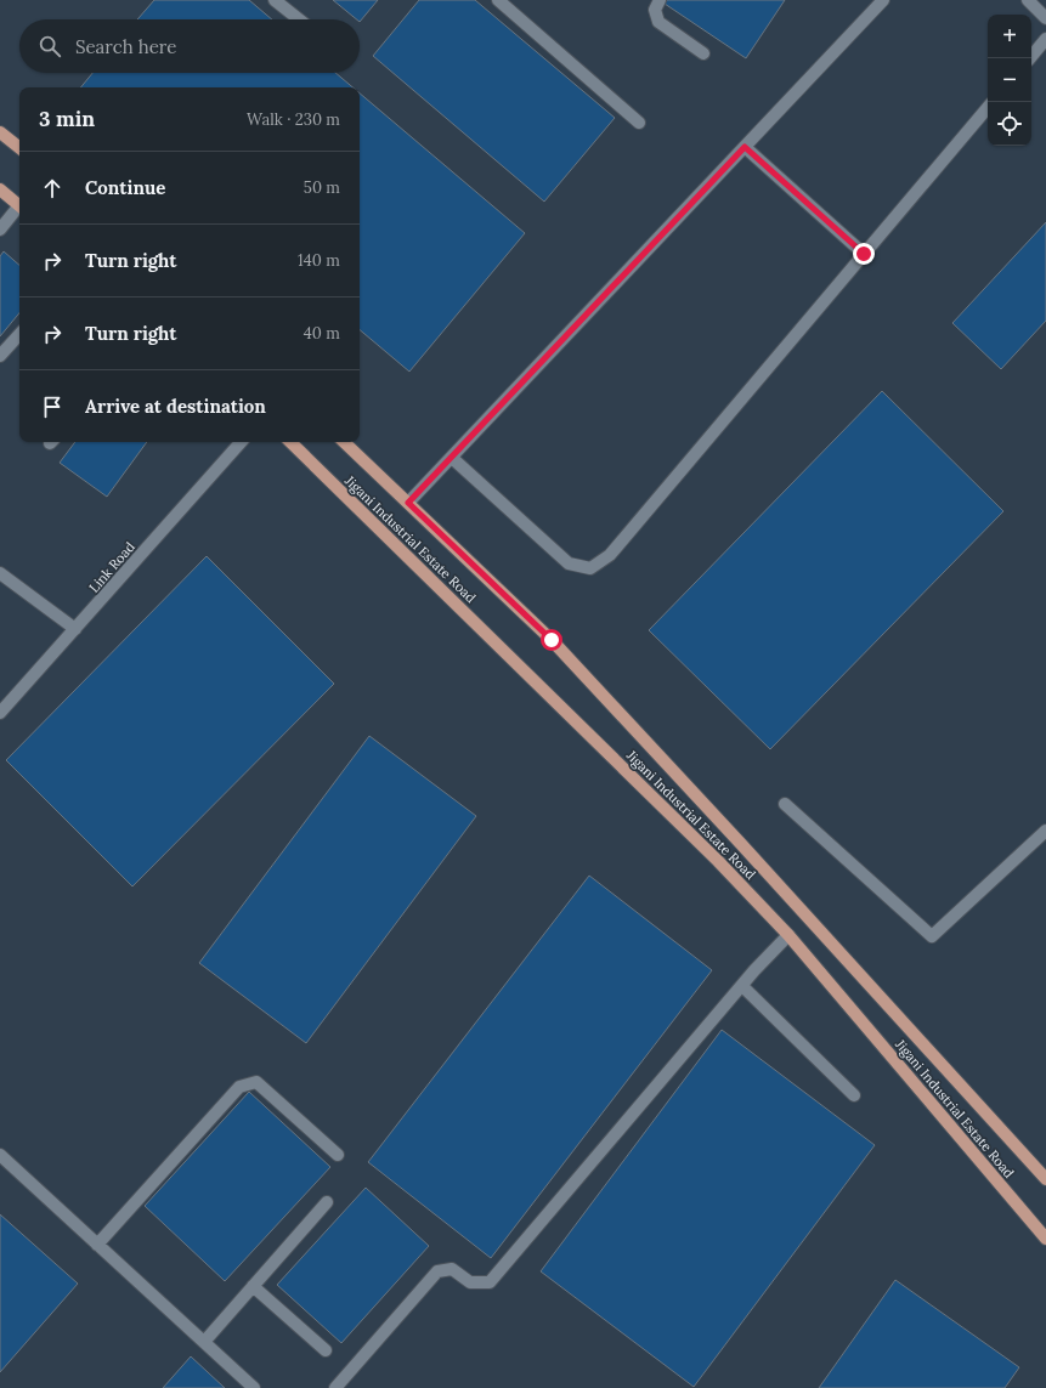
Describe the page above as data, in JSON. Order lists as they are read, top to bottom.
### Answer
{
  "streets": {
    "main road": ["Jigani Industrial Estate Road"],
    "street": ["Link Road"]
  },
  "page": {
    "map_buttons": ["+", "−"],
    "search": "Search here",
    "heading": ["3 min", "Walk · 230 m"],
    "list": [
      ["Continue", "50 m"],
      ["Turn right", "140 m"],
      ["Turn right", "40 m"],
      "Arrive at destination"
    ]
  }
}
